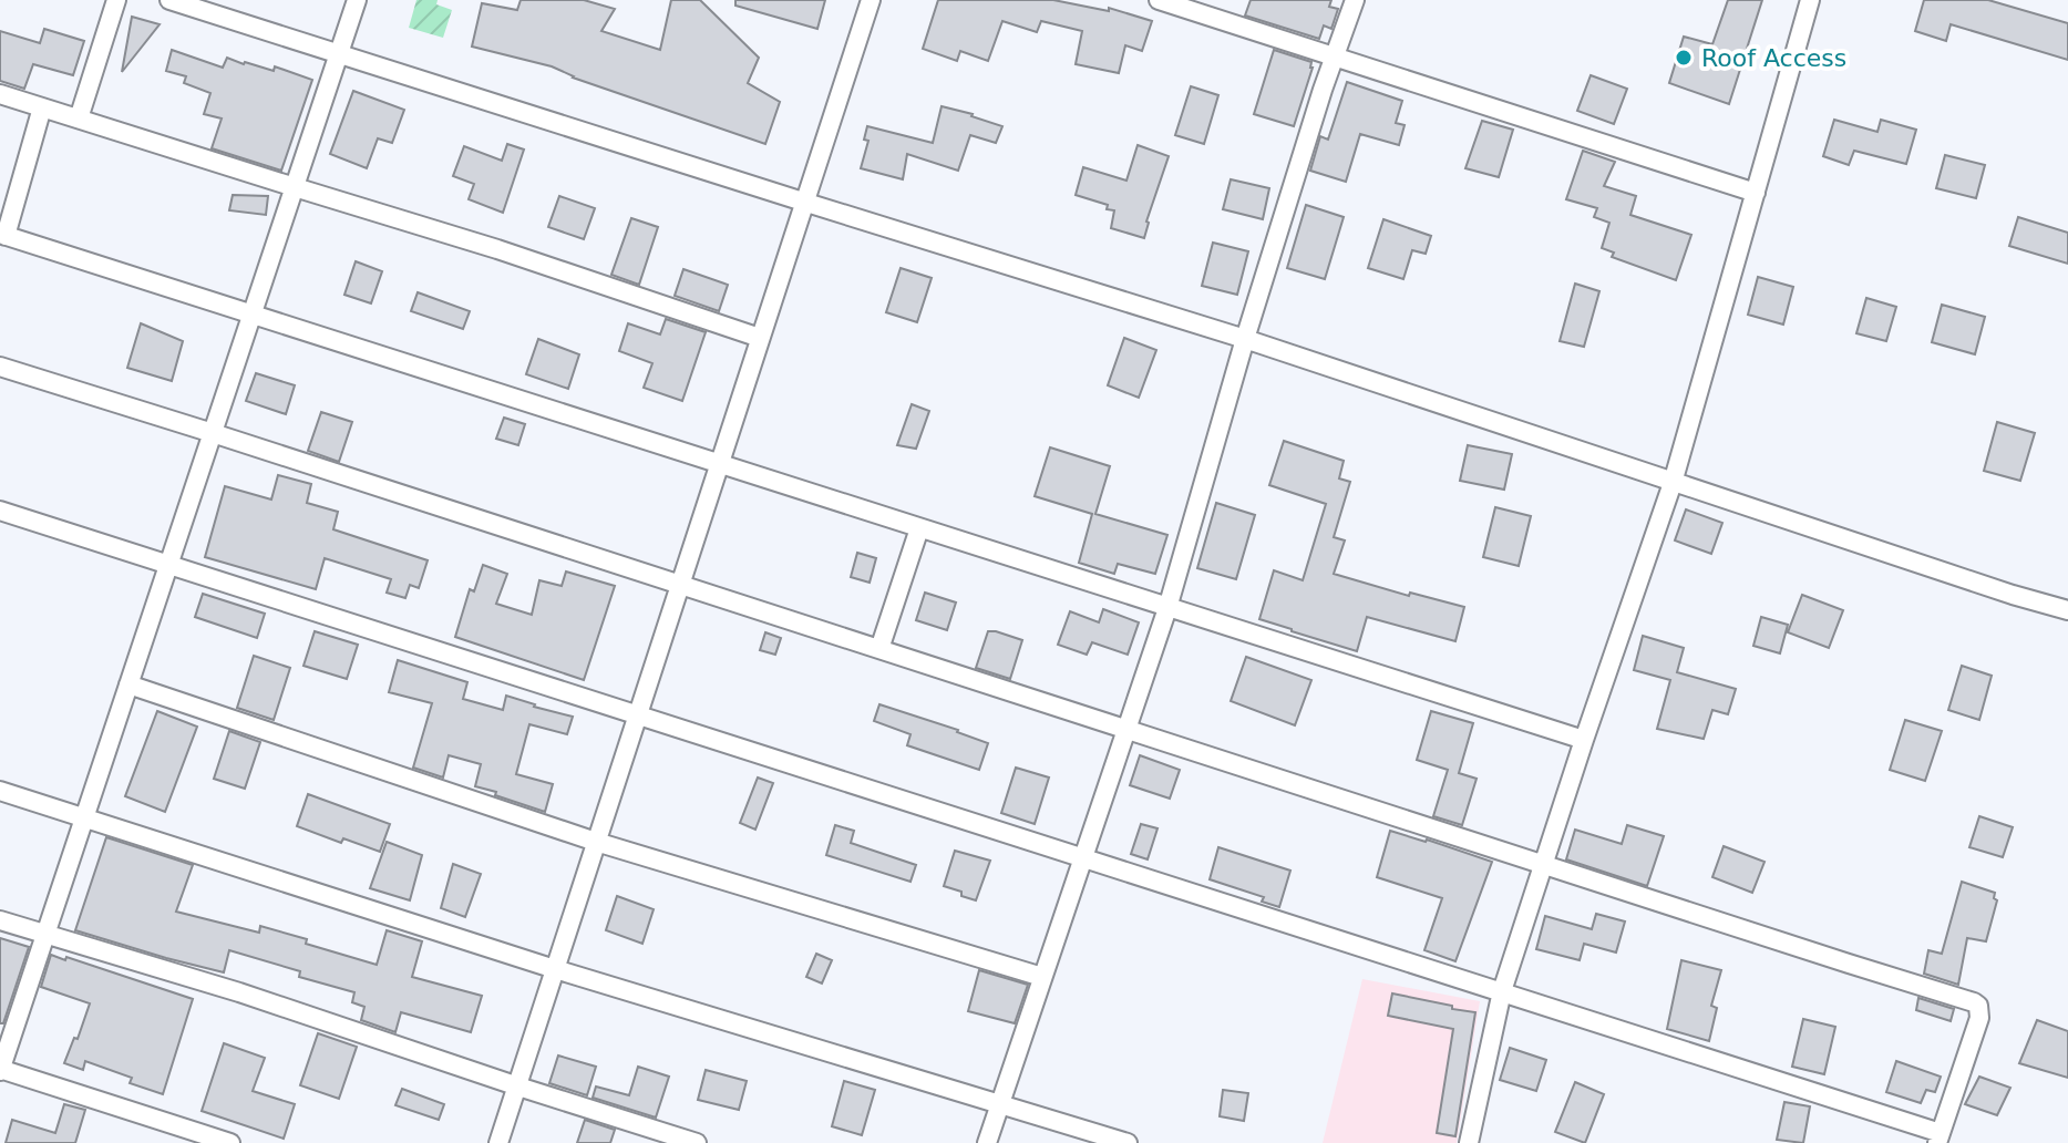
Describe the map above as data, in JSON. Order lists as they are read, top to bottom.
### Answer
{
  "places": ["Roof Access"]
}
